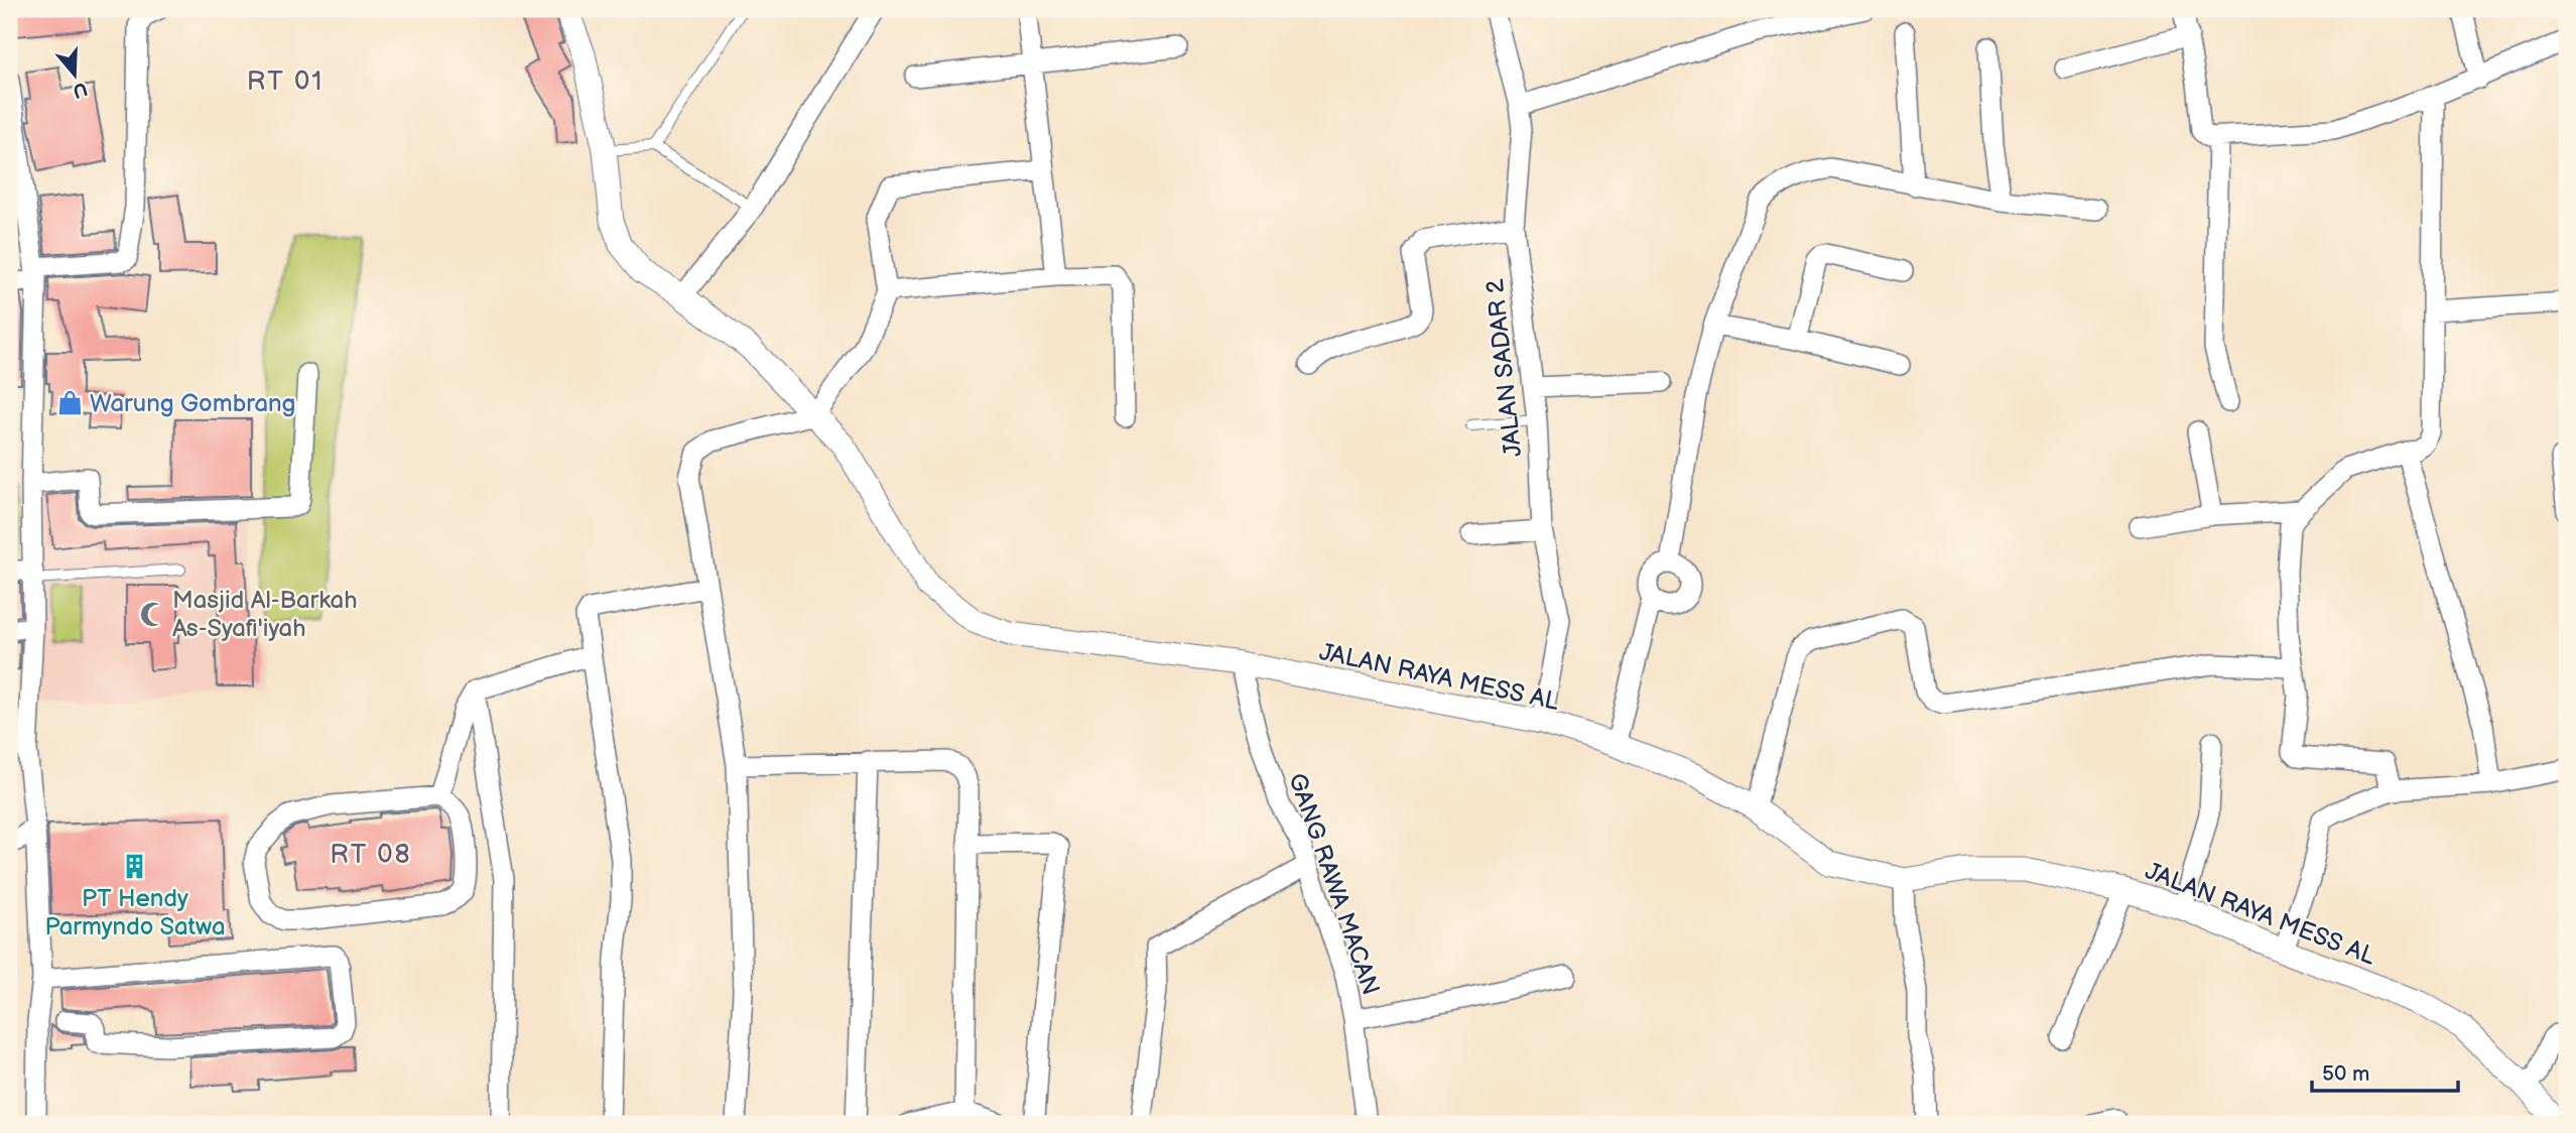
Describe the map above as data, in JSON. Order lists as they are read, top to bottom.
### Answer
{
  "streets": {
    "street": ["JALAN SADAR 2", "JALAN RAYA MESS AL", "GANG RAWA MACAN"]
  },
  "crossings": [
    ["JALAN SADAR 2", "JALAN RAYA MESS AL"],
    ["JALAN RAYA MESS AL", "GANG RAWA MACAN"]
  ],
  "districts": ["RT 01", "RT 08"],
  "places": {
    "shop": ["Warung Gombrang"],
    "mosque": ["Masjid Al-Barkah As-Syafi'iyah"],
    "building": ["PT Hendy Parmyndo Satwa"]
  },
  "scale_bar": "50 m",
  "north": "bottom"
}
